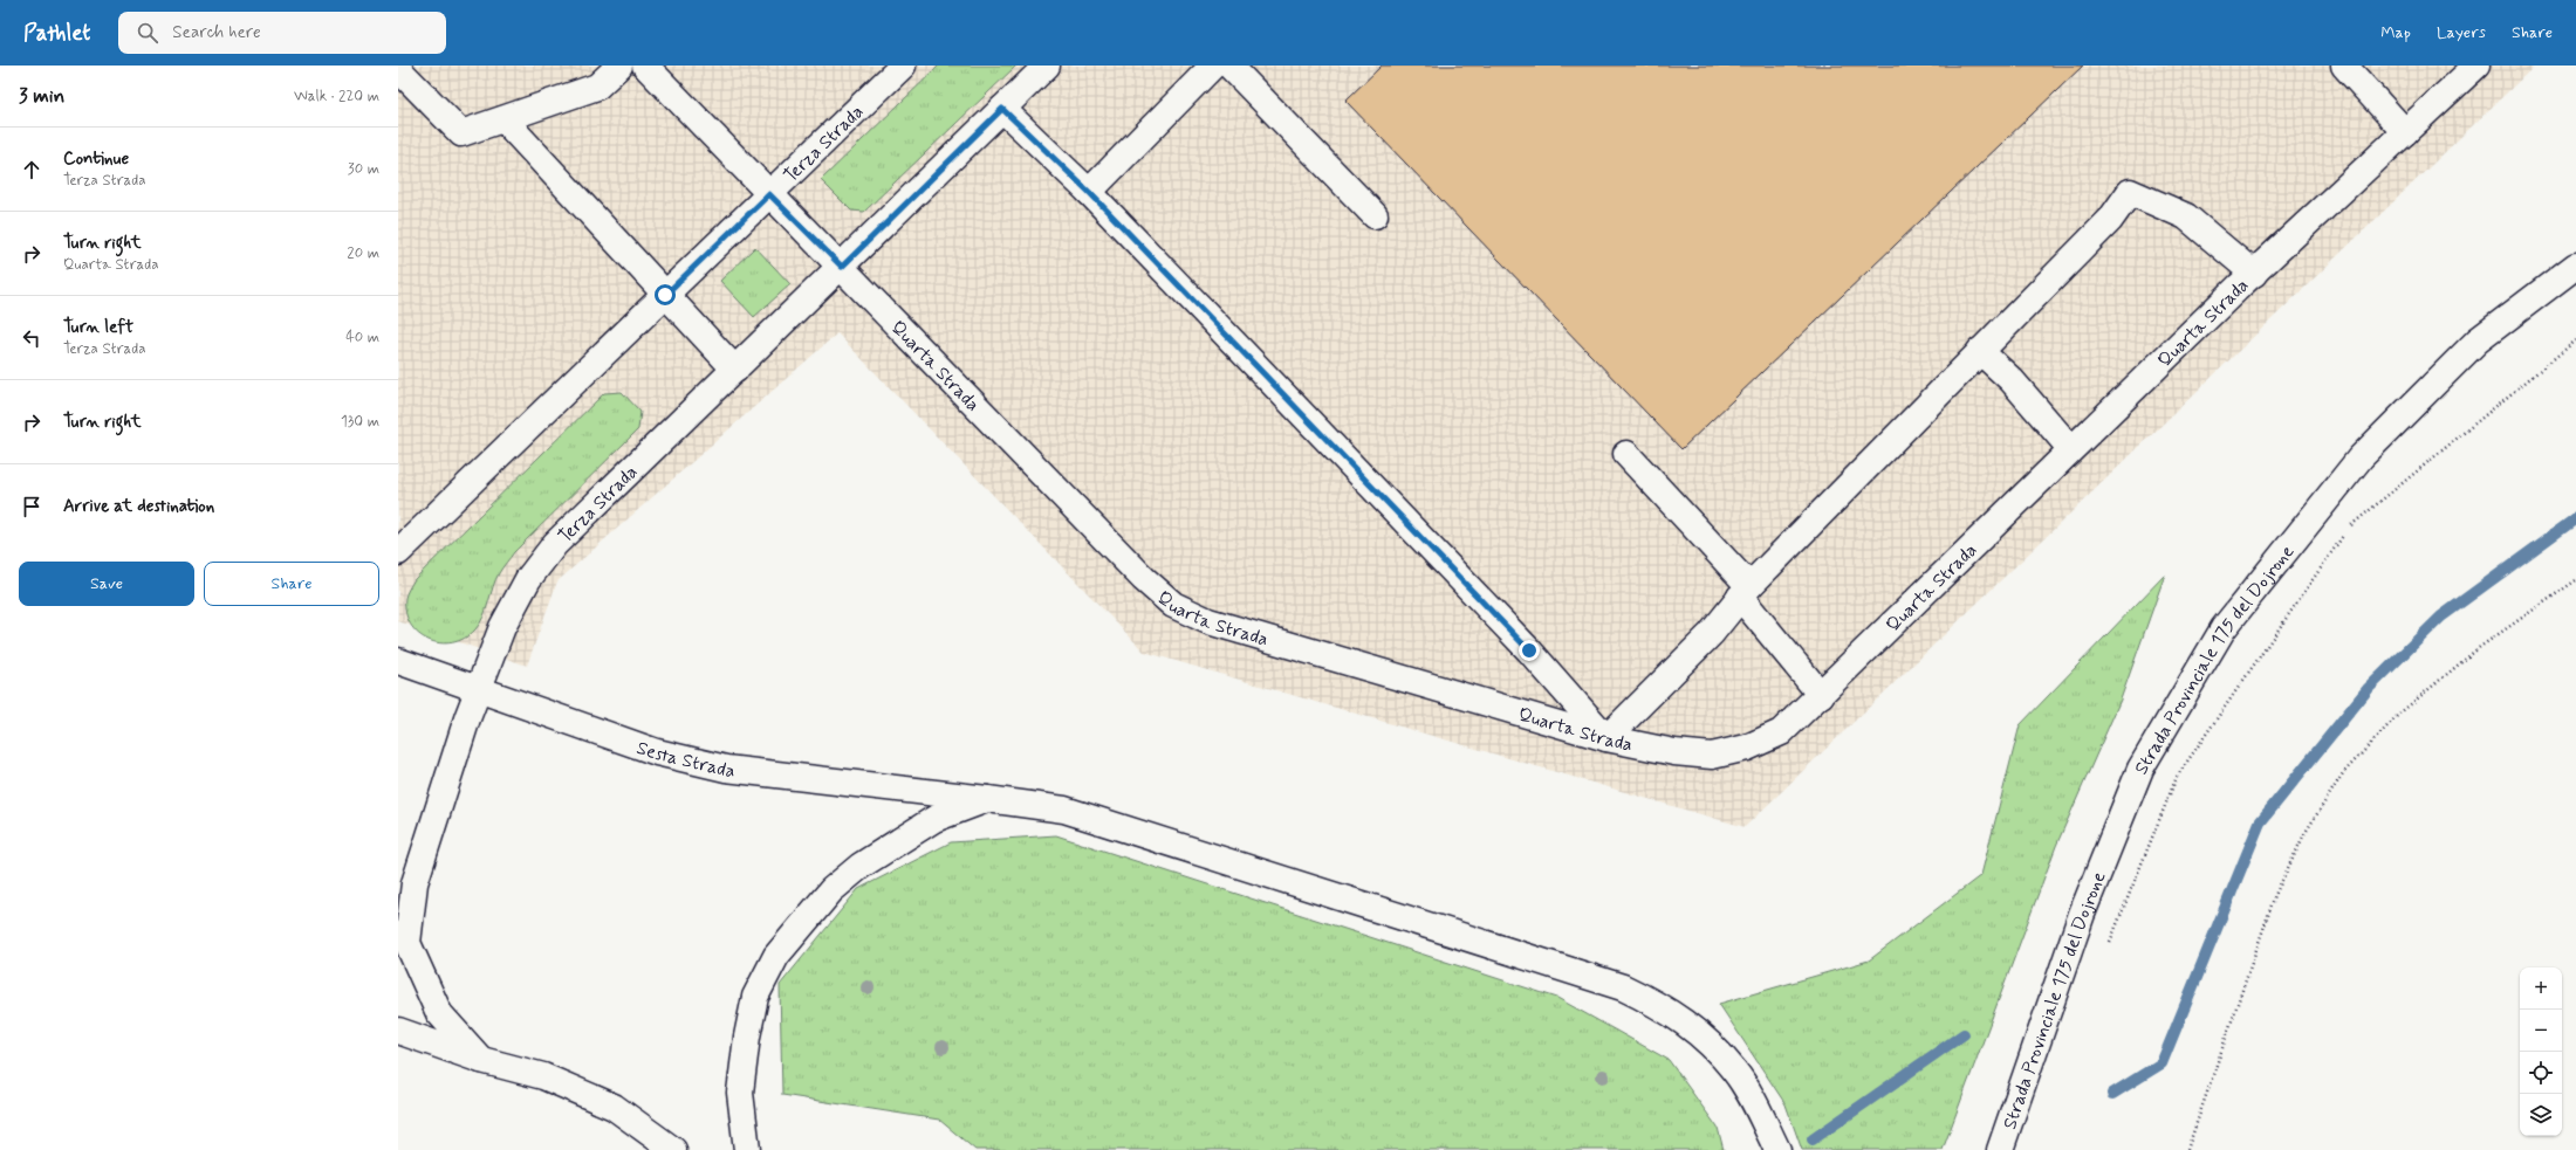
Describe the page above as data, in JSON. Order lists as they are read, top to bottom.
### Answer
{
  "streets": {
    "main road": [
      "Terza Strada",
      "Quarta Strada",
      "Strada Provinciale 175 del Dojrone",
      "Sesta Strada"
    ]
  },
  "crossings": [
    ["Terza Strada", "Quarta Strada"],
    ["Terza Strada", "Sesta Strada"]
  ],
  "page": {
    "header": "Pathlet",
    "search": "Search here",
    "nav": ["Map", "Layers", "Share"],
    "heading": ["3 min", "Walk · 220 m"],
    "list": [
      ["Continue", "Terza Strada", "30 m"],
      ["Turn right", "Quarta Strada", "20 m"],
      ["Turn left", "Terza Strada", "40 m"],
      ["Turn right", "130 m"],
      "Arrive at destination"
    ],
    "buttons": ["Save", "Share"],
    "map_buttons": ["+", "−"]
  }
}
